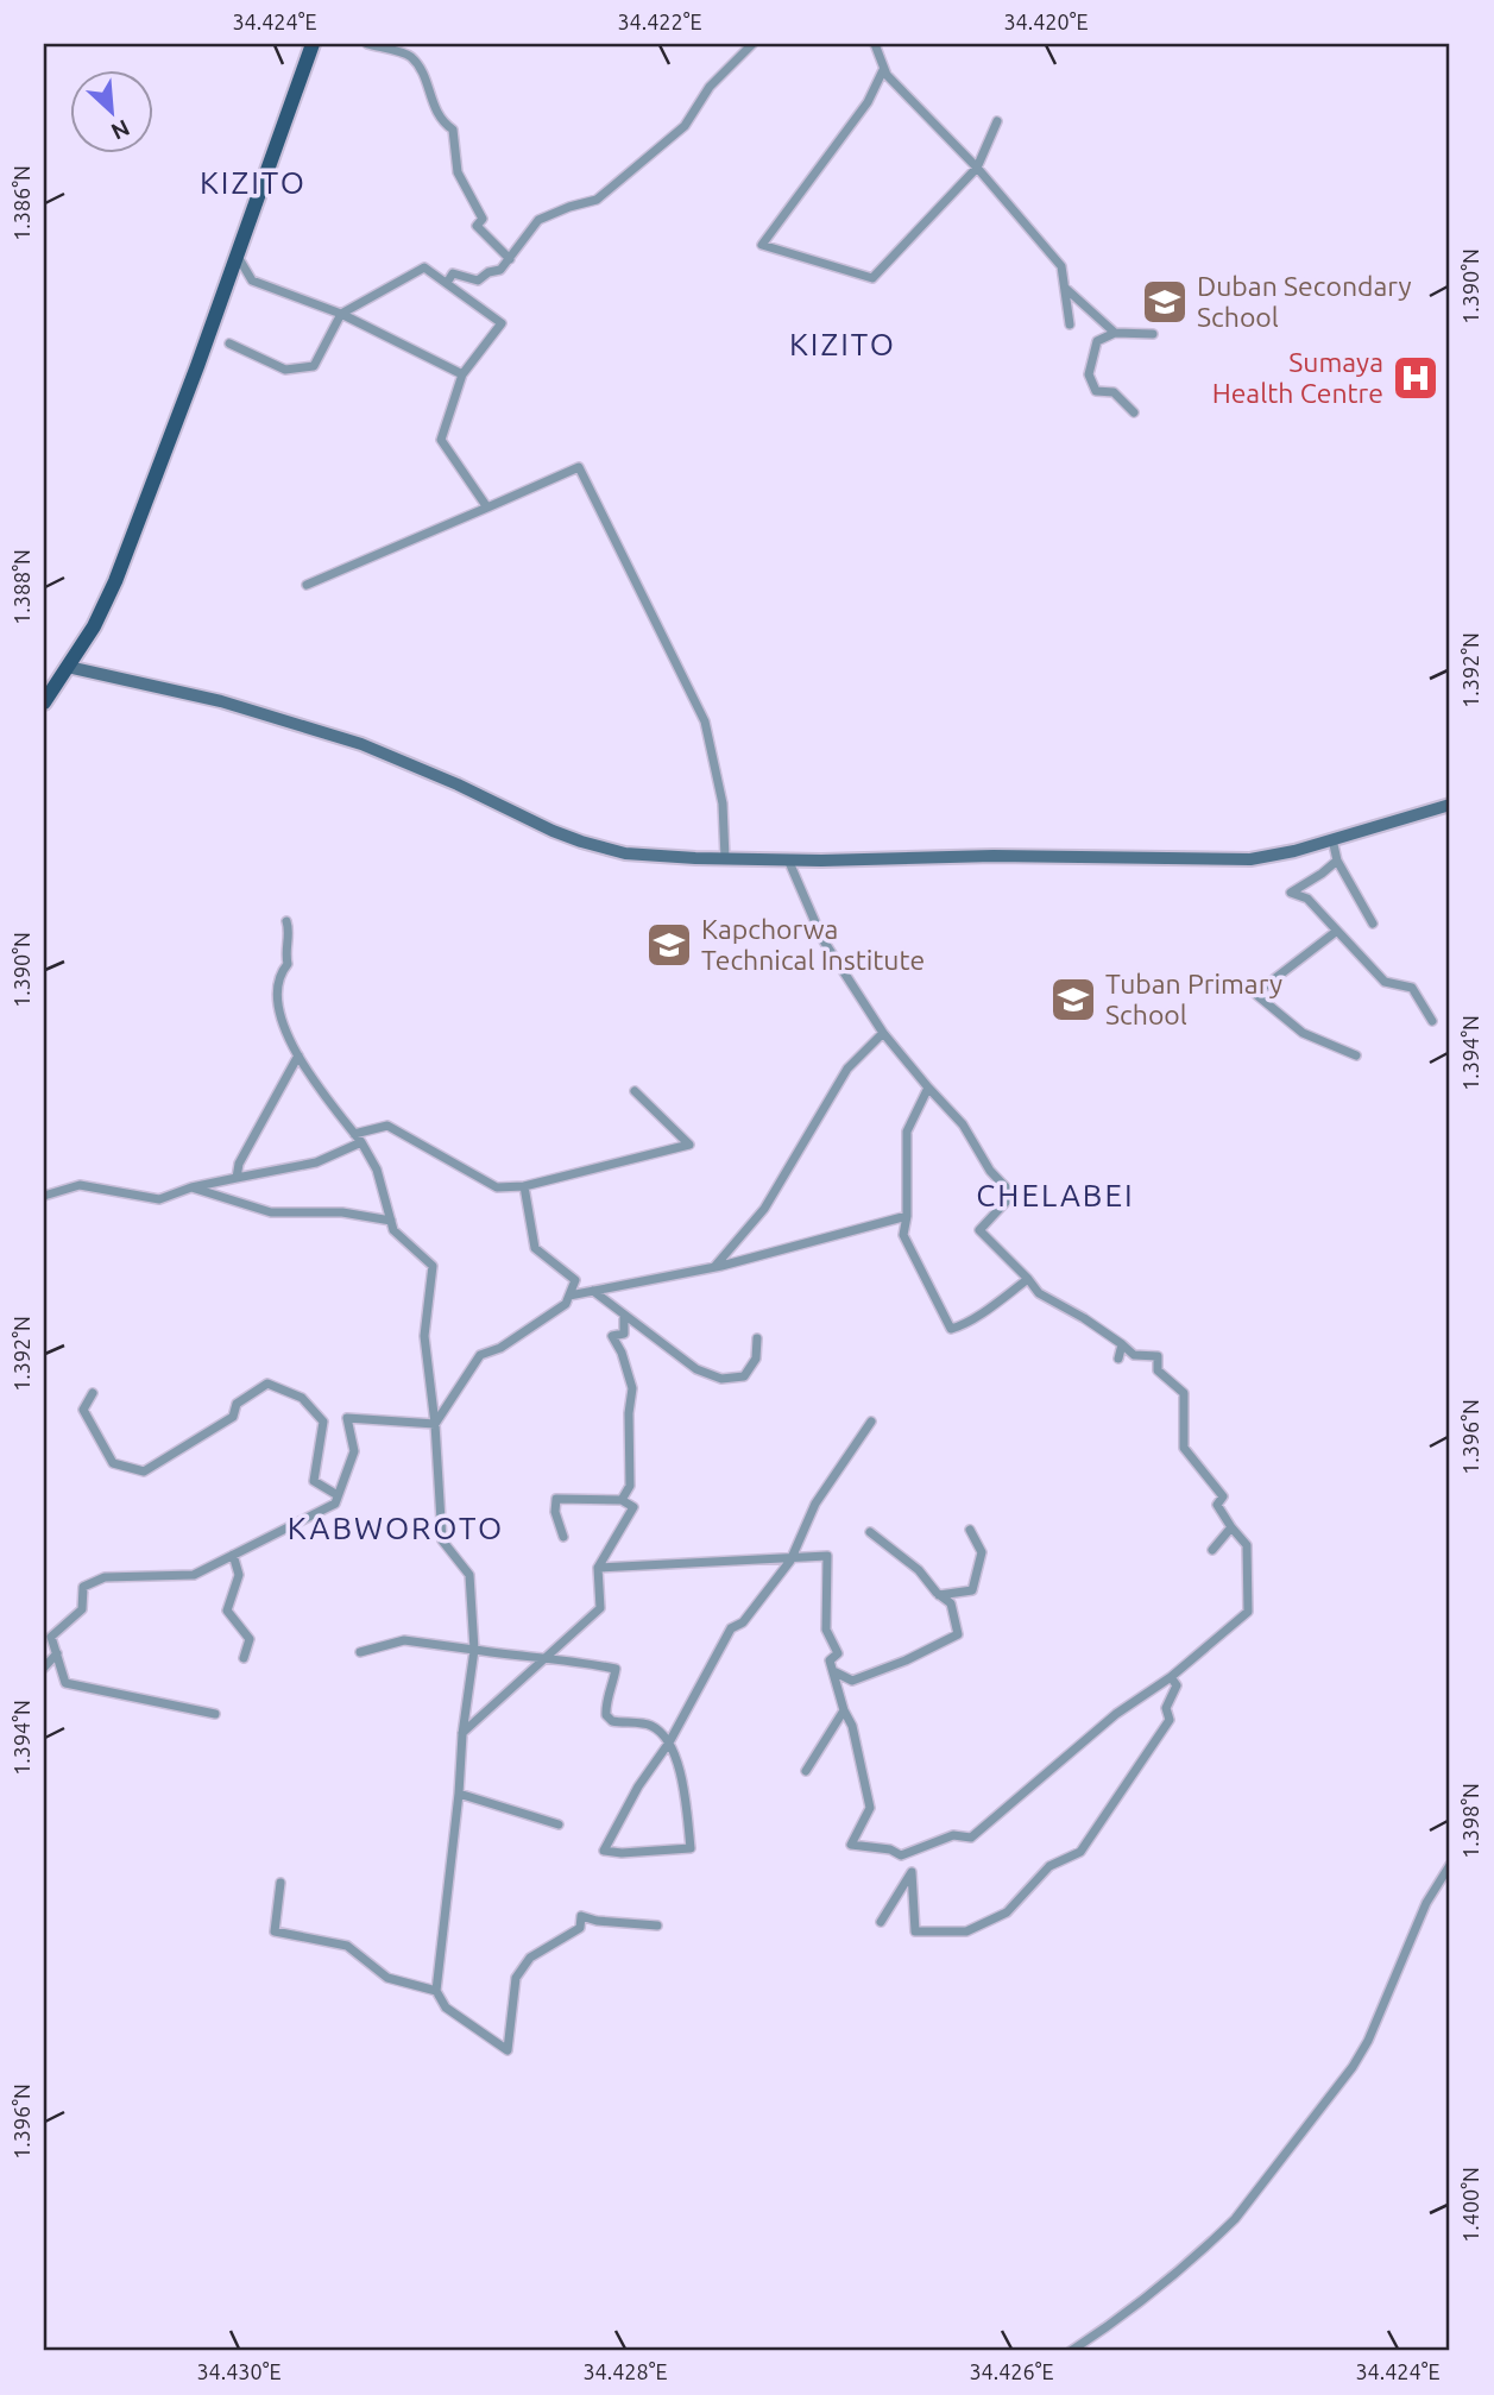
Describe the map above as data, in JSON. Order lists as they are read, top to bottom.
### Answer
{
  "districts": [
    "KIZITO",
    "KIZITO",
    "CHELABEI",
    "KABWOROTO"
  ],
  "places": {
    "school or university": ["Duban Secondary School", "Kapchorwa Technical Institute", "Tuban Primary School"],
    "hospital": ["Sumaya Health Centre"]
  },
  "north": "bottom right",
  "coordinates": [
    "34.424°E",
    "34.422°E",
    "34.420°E",
    "1.386°N",
    "1.390°N",
    "1.388°N",
    "1.392°N",
    "1.394°N",
    "1.396°N",
    "1.398°N",
    "1.400°N",
    "34.430°E",
    "34.428°E",
    "34.426°E"
  ]
}
